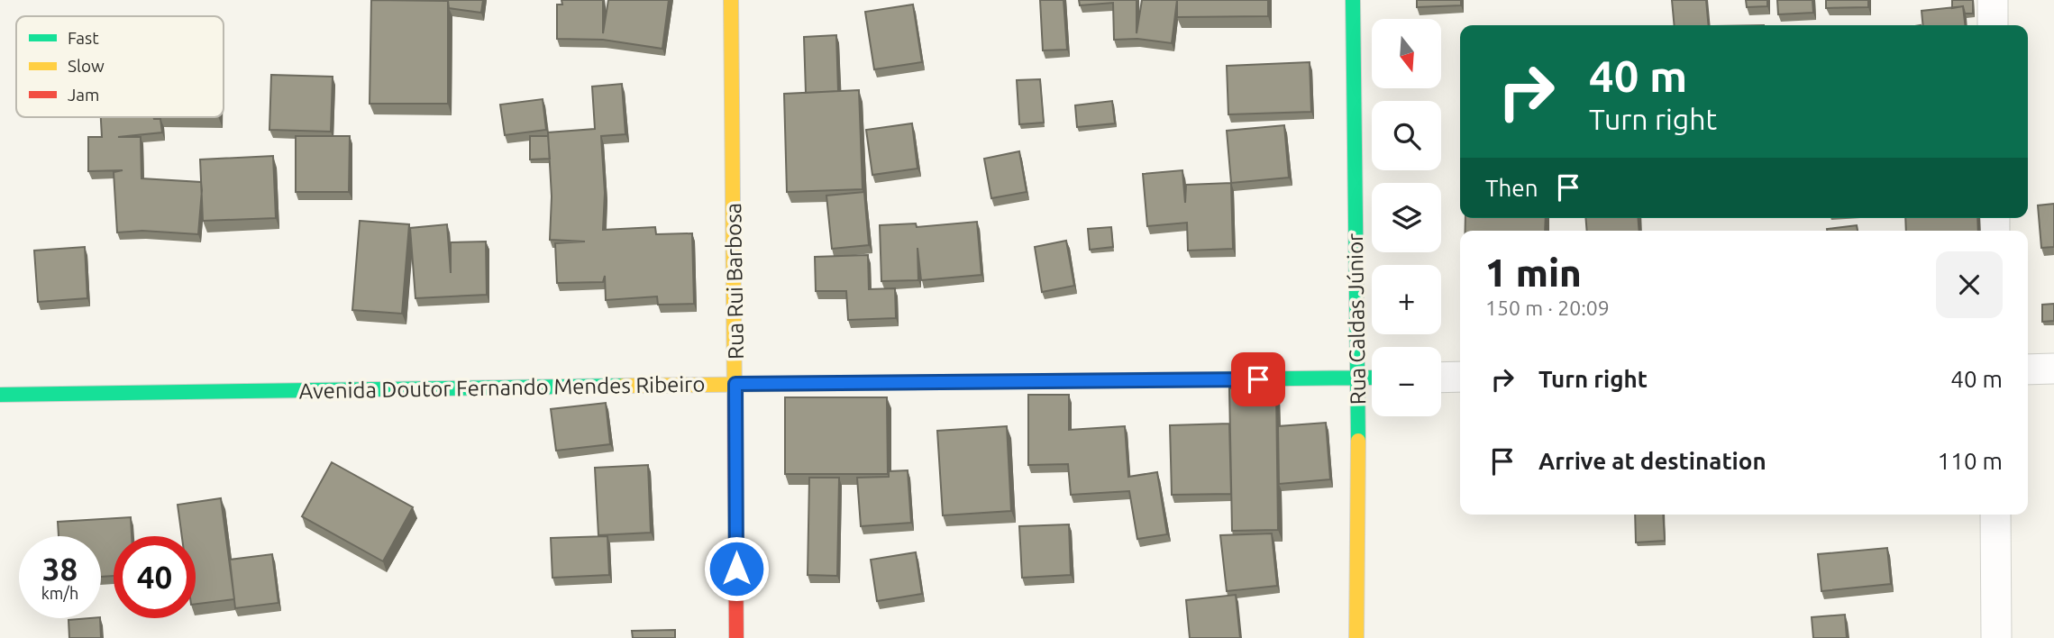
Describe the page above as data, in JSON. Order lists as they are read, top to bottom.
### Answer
{
  "streets": {
    "street": ["Rua Rui Barbosa", "Rua Caldas Júnior", "Avenida Doutor Fernando Mendes Ribeiro"]
  },
  "crossings": [
    ["Rua Rui Barbosa", "Avenida Doutor Fernando Mendes Ribeiro"],
    ["Rua Caldas Júnior", "Avenida Doutor Fernando Mendes Ribeiro"]
  ],
  "legend": ["Fast", "Slow", "Jam"],
  "north": "bottom",
  "page": {
    "map_buttons": ["+", "−"],
    "turn": ["40 m", "Turn right"],
    "then": "Then",
    "heading": ["1 min", "150 m · 20:09"],
    "list": [
      {
        "name": "Turn right",
        "value": "40 m"
      },
      {
        "name": "Arrive at destination",
        "value": "110 m"
      }
    ],
    "speed": "38 km/h",
    "limit": "40"
  }
}
